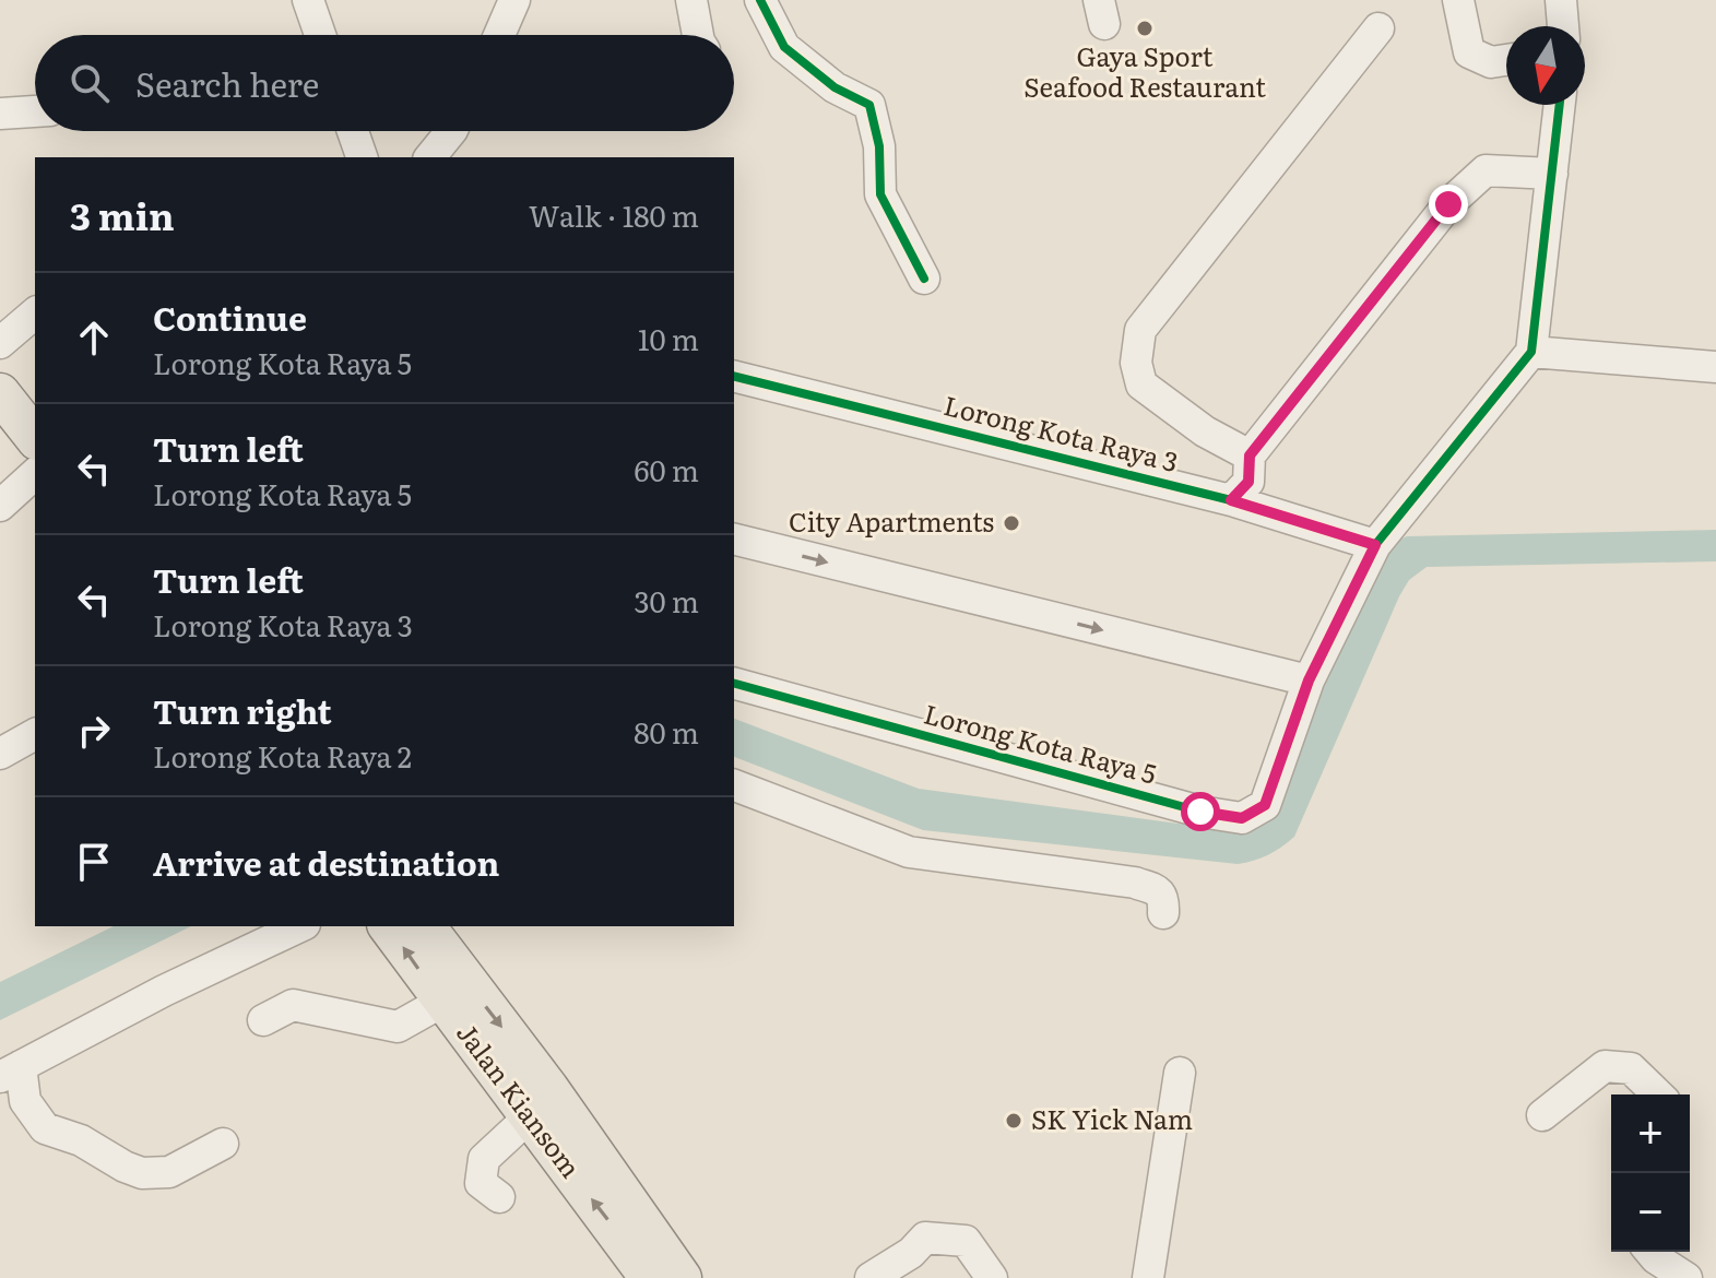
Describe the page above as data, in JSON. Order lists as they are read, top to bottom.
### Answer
{
  "streets": {
    "main road": ["Jalan Kiansom"],
    "street": ["Lorong Kota Raya 3", "Lorong Kota Raya 5"]
  },
  "crossings": [
    ["Lorong Kota Raya 3", "Lorong Kota Raya 5"]
  ],
  "places": ["Gaya Sport Seafood Restaurant", "City Apartments", "SK Yick Nam"],
  "north": "bottom",
  "page": {
    "search": "Search here",
    "heading": ["3 min", "Walk · 180 m"],
    "list": [
      ["Continue", "Lorong Kota Raya 5", "10 m"],
      ["Turn left", "Lorong Kota Raya 5", "60 m"],
      ["Turn left", "Lorong Kota Raya 3", "30 m"],
      ["Turn right", "Lorong Kota Raya 2", "80 m"],
      "Arrive at destination"
    ],
    "map_buttons": ["+", "−"]
  }
}
